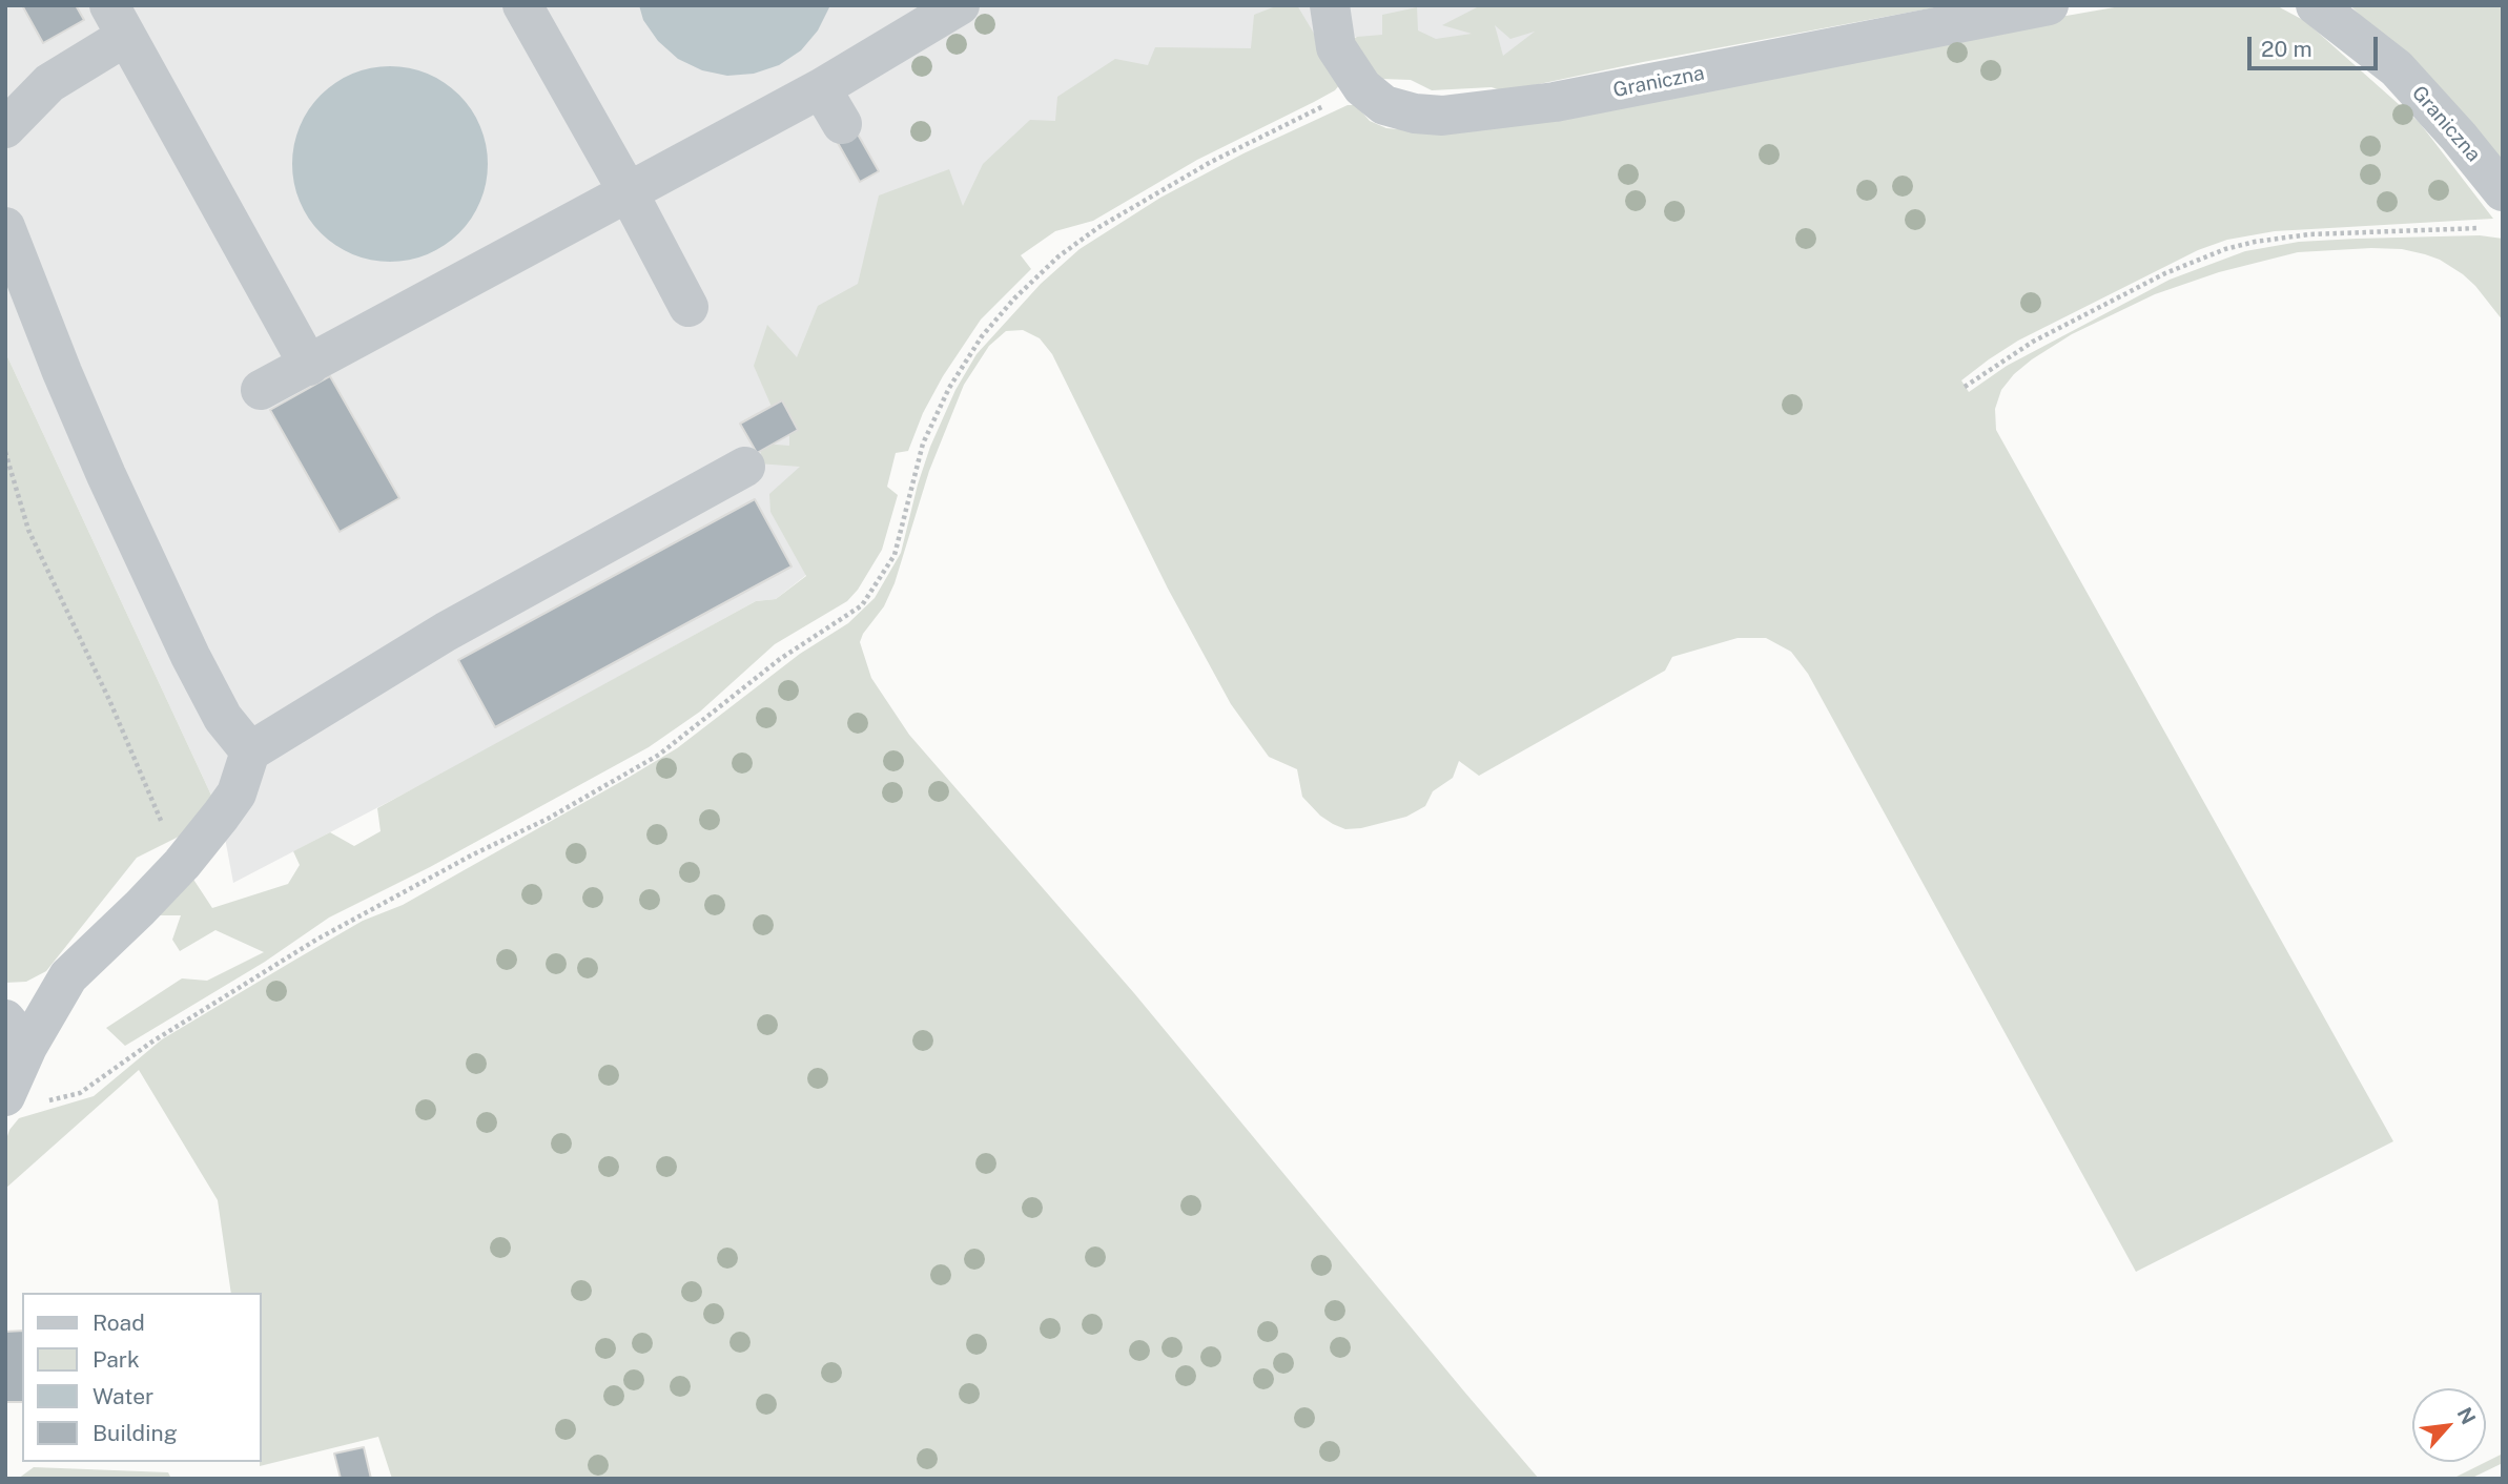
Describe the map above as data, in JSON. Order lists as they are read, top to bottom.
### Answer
{
  "streets": {
    "street": ["Graniczna"]
  },
  "legend": [
    "Road",
    "Park",
    "Water",
    "Building"
  ],
  "scale_bar": "20 m",
  "north": "top right"
}
